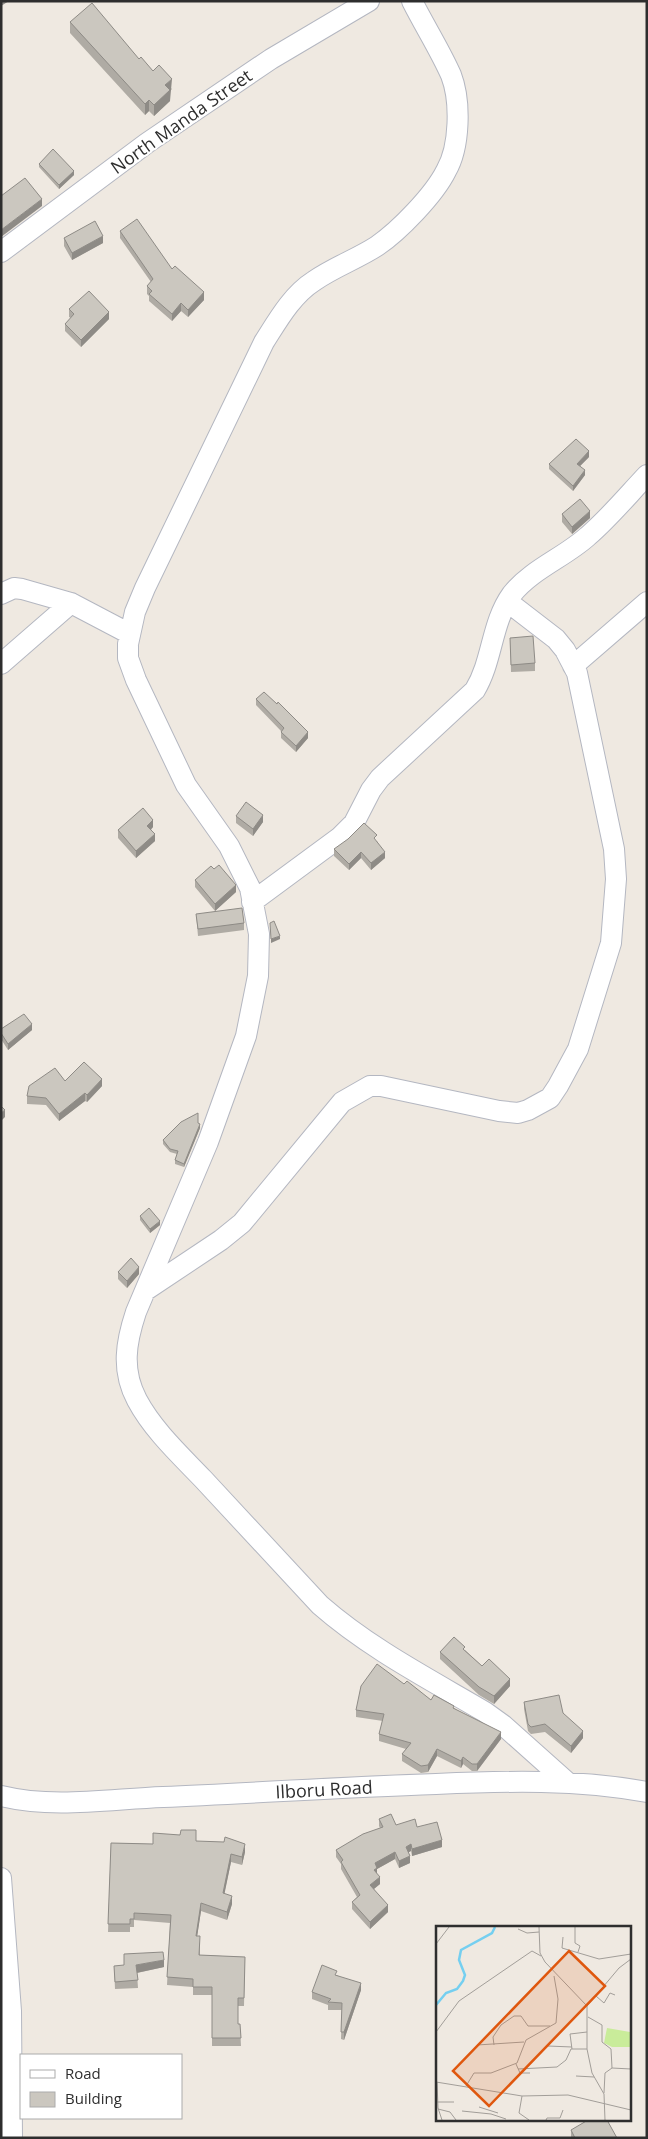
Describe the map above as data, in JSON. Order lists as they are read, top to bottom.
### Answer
{
  "streets": {
    "street": ["North Manda Street", "Ilboru Road"]
  },
  "legend": ["Road", "Building"]
}
